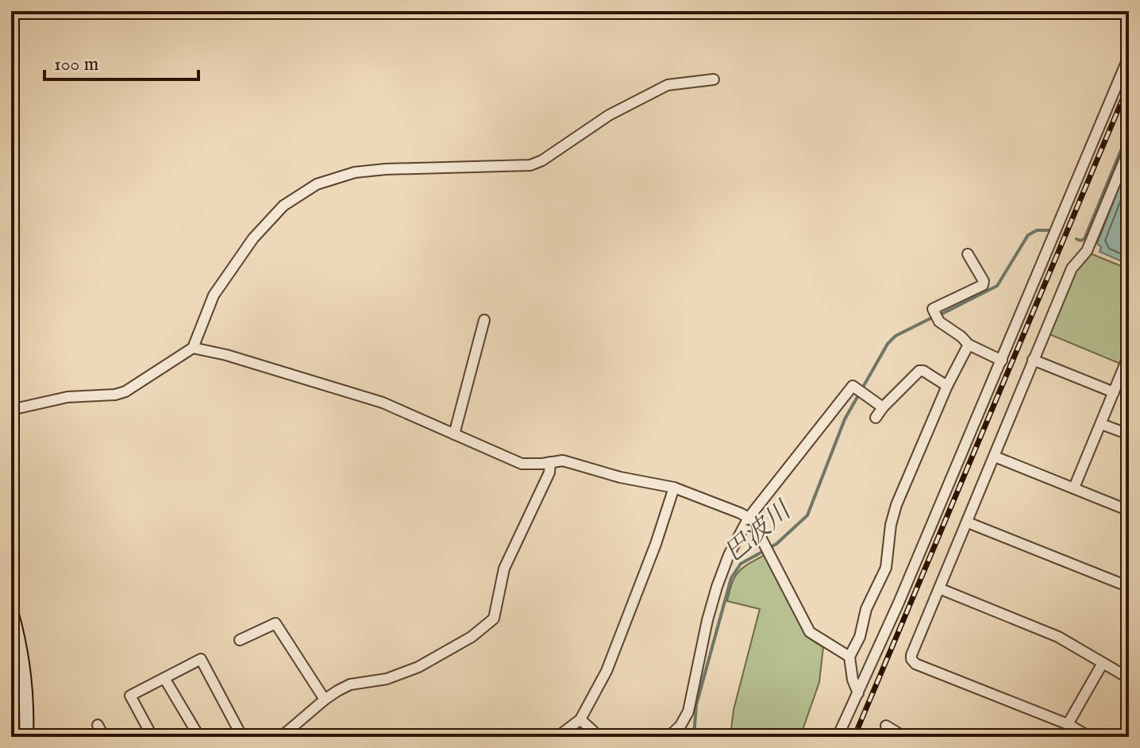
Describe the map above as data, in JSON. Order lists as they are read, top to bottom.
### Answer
{
  "water": ["巴波川"],
  "scale_bar": "100 m"
}
